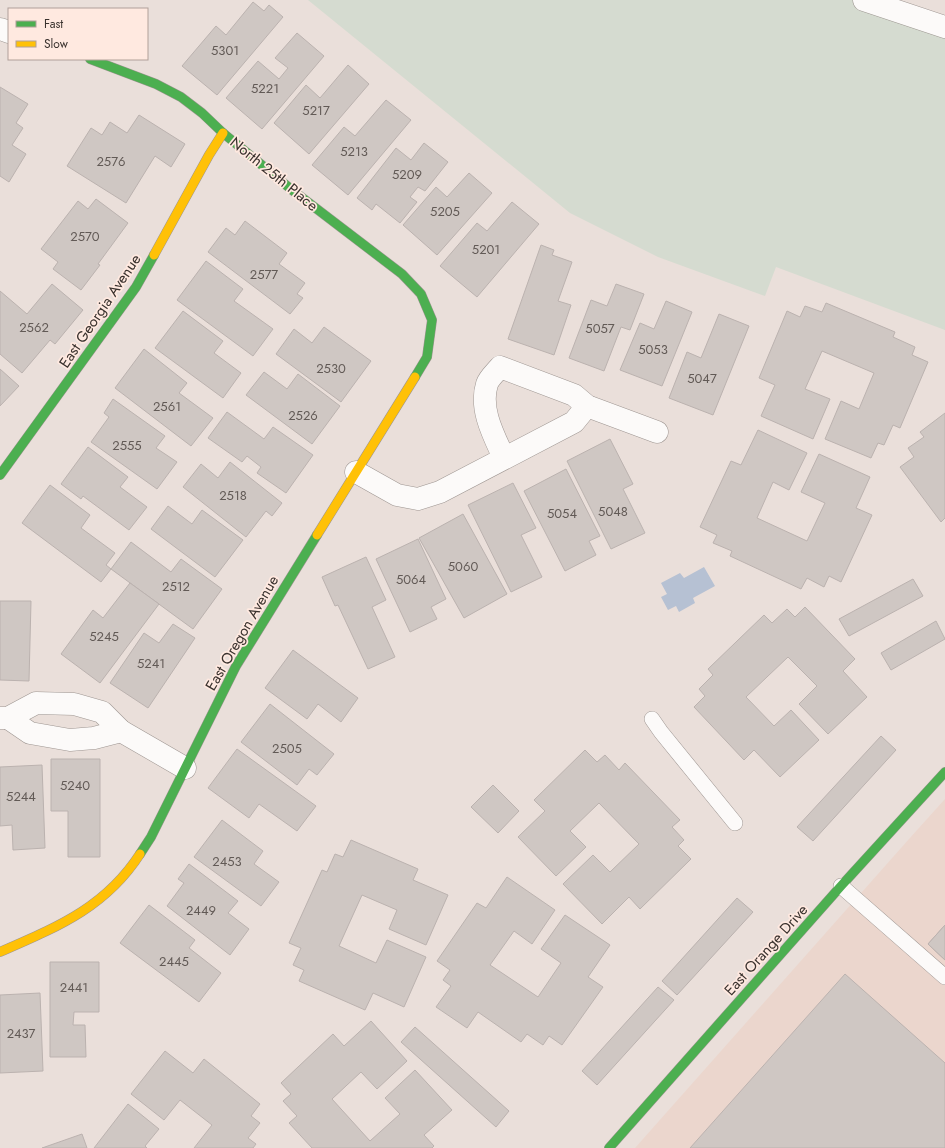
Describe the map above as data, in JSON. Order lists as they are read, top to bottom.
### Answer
{
  "streets": {
    "street": [
      "North 25th Place",
      "East Georgia Avenue",
      "East Oregon Avenue",
      "East Orange Drive"
    ]
  },
  "crossings": [
    ["North 25th Place", "East Georgia Avenue"],
    ["North 25th Place", "East Oregon Avenue"]
  ],
  "house_numbers": [
    "5301",
    "5221",
    "5217",
    "5213",
    "2576",
    "5209",
    "5205",
    "2570",
    "5201",
    "2577",
    "2562",
    "5057",
    "5053",
    "2530",
    "5047",
    "2561",
    "2526",
    "2555",
    "2518",
    "5048",
    "5054",
    "5060",
    "5064",
    "2512",
    "5245",
    "5241",
    "2505",
    "5240",
    "5244",
    "2453",
    "2449",
    "2445",
    "2441",
    "2437"
  ],
  "legend": ["Fast", "Slow"]
}
